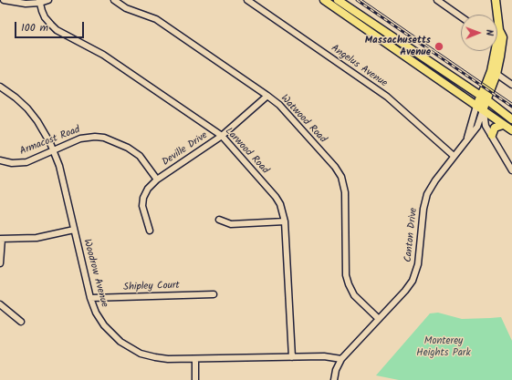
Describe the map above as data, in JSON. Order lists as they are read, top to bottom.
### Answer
{
  "streets": {
    "street": [
      "Angelus Avenue",
      "Watwood Road",
      "Armacost Road",
      "Deville Drive",
      "Larwood Road",
      "Canton Drive",
      "Woodrow Avenue",
      "Shipley Court"
    ]
  },
  "crossings": [
    ["Angelus Avenue", "Canton Drive"],
    ["Watwood Road", "Deville Drive"],
    ["Watwood Road", "Canton Drive"],
    ["Armacost Road", "Deville Drive"],
    ["Armacost Road", "Woodrow Avenue"],
    ["Deville Drive", "Larwood Road"],
    ["Larwood Road", "Woodrow Avenue"],
    ["Canton Drive", "Woodrow Avenue"],
    ["Woodrow Avenue", "Shipley Court"]
  ],
  "parks": ["Monterey Heights Park"],
  "places": ["Massachusetts Avenue"],
  "scale_bar": "100 m",
  "north": "right"
}
